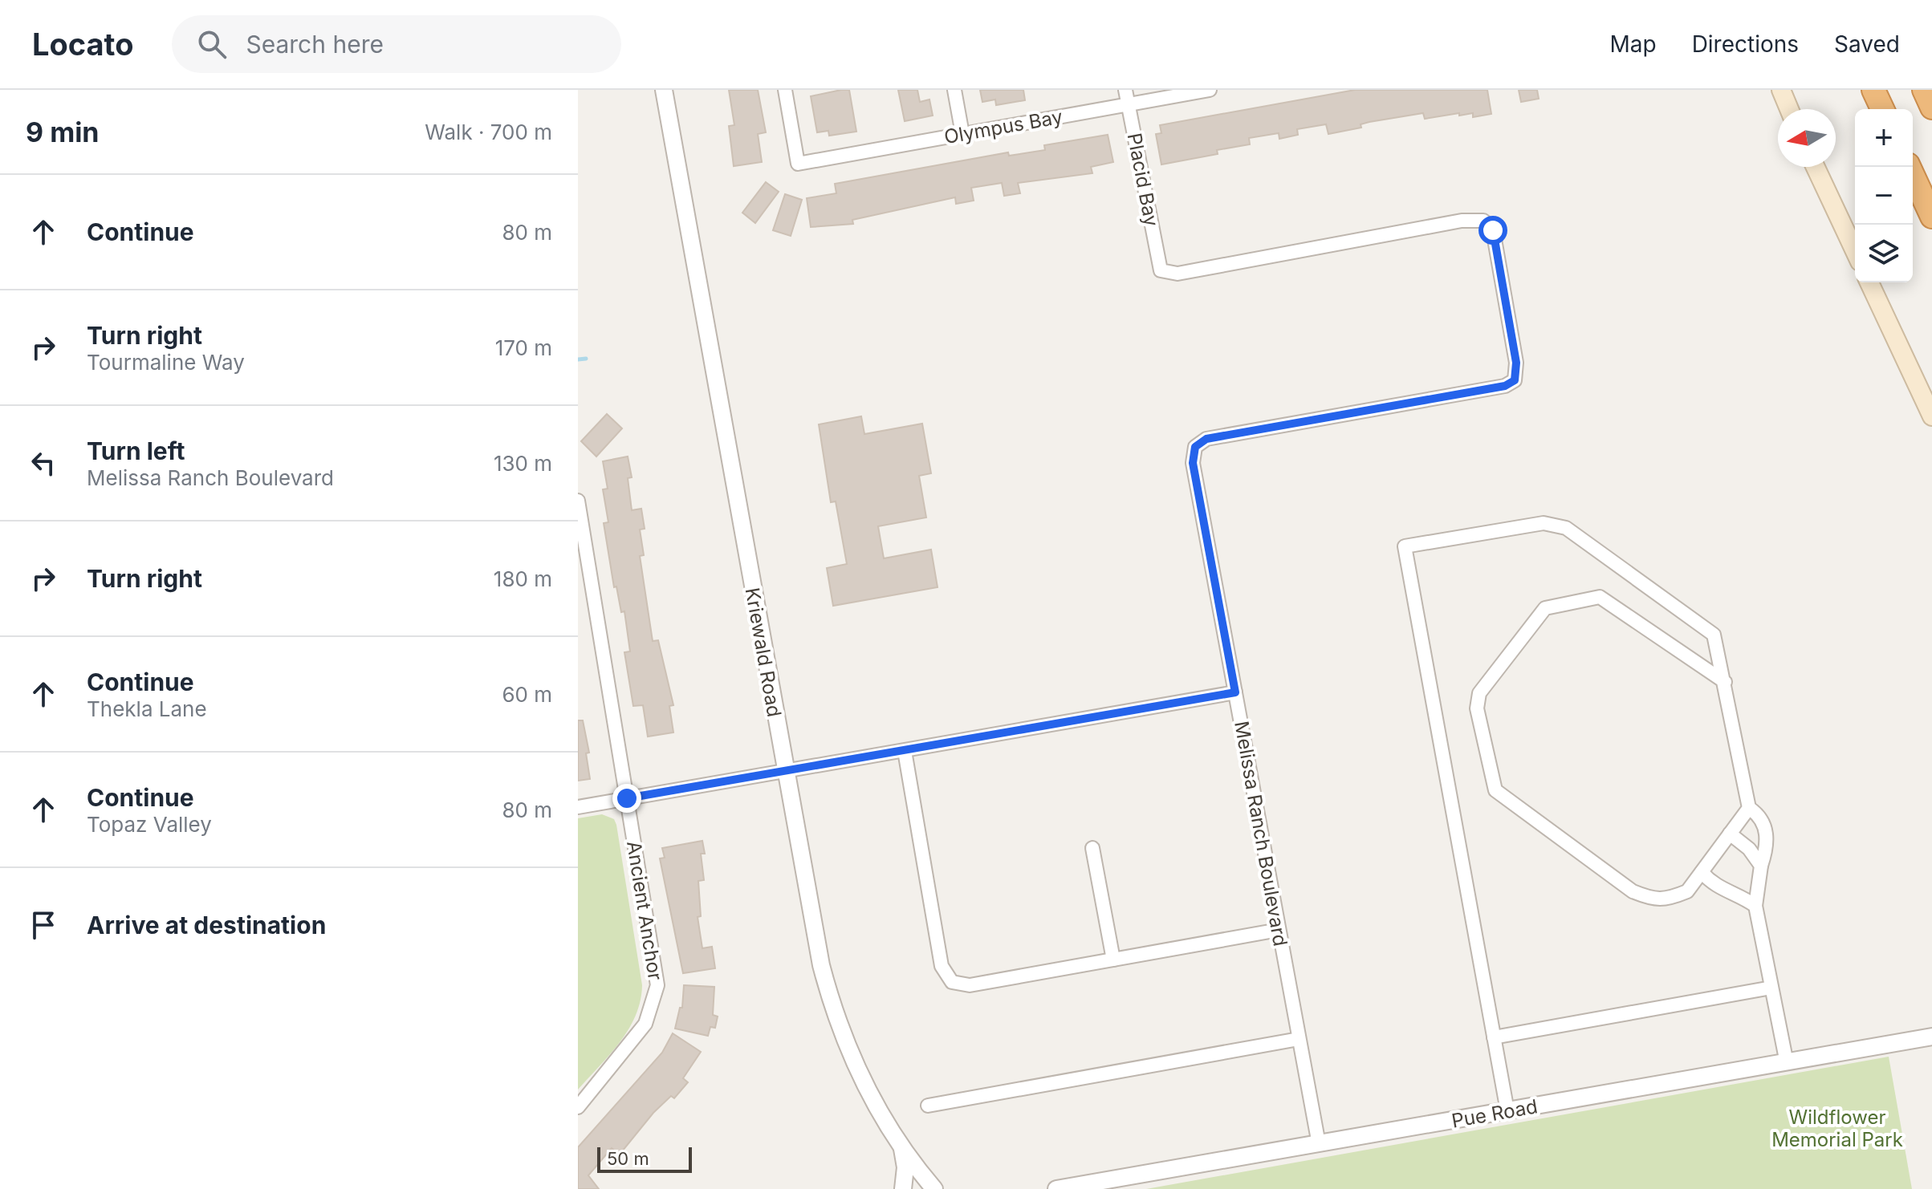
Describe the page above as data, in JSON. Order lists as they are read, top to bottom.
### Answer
{
  "streets": {
    "street": [
      "Olympus Bay",
      "Placid Bay",
      "Kriewald Road",
      "Melissa Ranch Boulevard",
      "Ancient Anchor",
      "Pue Road"
    ]
  },
  "crossings": [
    ["Olympus Bay", "Placid Bay"],
    ["Placid Bay", "Melissa Ranch Boulevard"],
    ["Melissa Ranch Boulevard", "Pue Road"]
  ],
  "parks": ["Wildflower Memorial Park"],
  "scale_bar": "50 m",
  "north": "left",
  "page": {
    "header": "Locato",
    "search": "Search here",
    "nav": ["Map", "Directions", "Saved"],
    "heading": ["9 min", "Walk · 700 m"],
    "map_buttons": ["+", "−"],
    "list": [
      ["Continue", "80 m"],
      ["Turn right", "Tourmaline Way", "170 m"],
      ["Turn left", "Melissa Ranch Boulevard", "130 m"],
      ["Turn right", "180 m"],
      ["Continue", "Thekla Lane", "60 m"],
      ["Continue", "Topaz Valley", "80 m"],
      "Arrive at destination"
    ],
    "scale": "50 m"
  }
}
